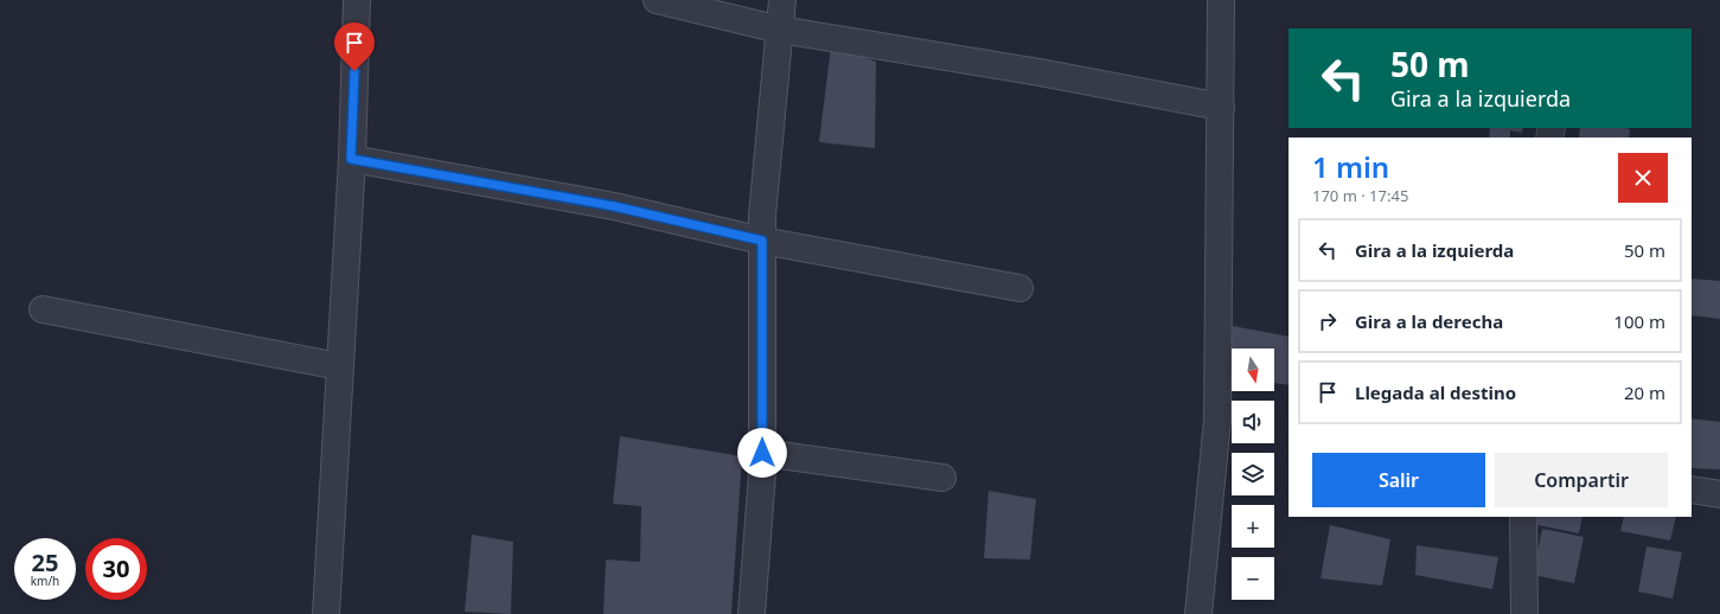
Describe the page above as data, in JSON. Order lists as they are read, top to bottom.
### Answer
{
  "north": "bottom",
  "page": {
    "turn": ["50 m", "Gira a la izquierda"],
    "heading": ["1 min", "170 m · 17:45"],
    "list": [
      {
        "name": "Gira a la izquierda",
        "value": "50 m"
      },
      {
        "name": "Gira a la derecha",
        "value": "100 m"
      },
      {
        "name": "Llegada al destino",
        "value": "20 m"
      }
    ],
    "map_buttons": ["+", "−"],
    "buttons": ["Salir", "Compartir"],
    "speed": "25 km/h",
    "limit": "30"
  }
}
